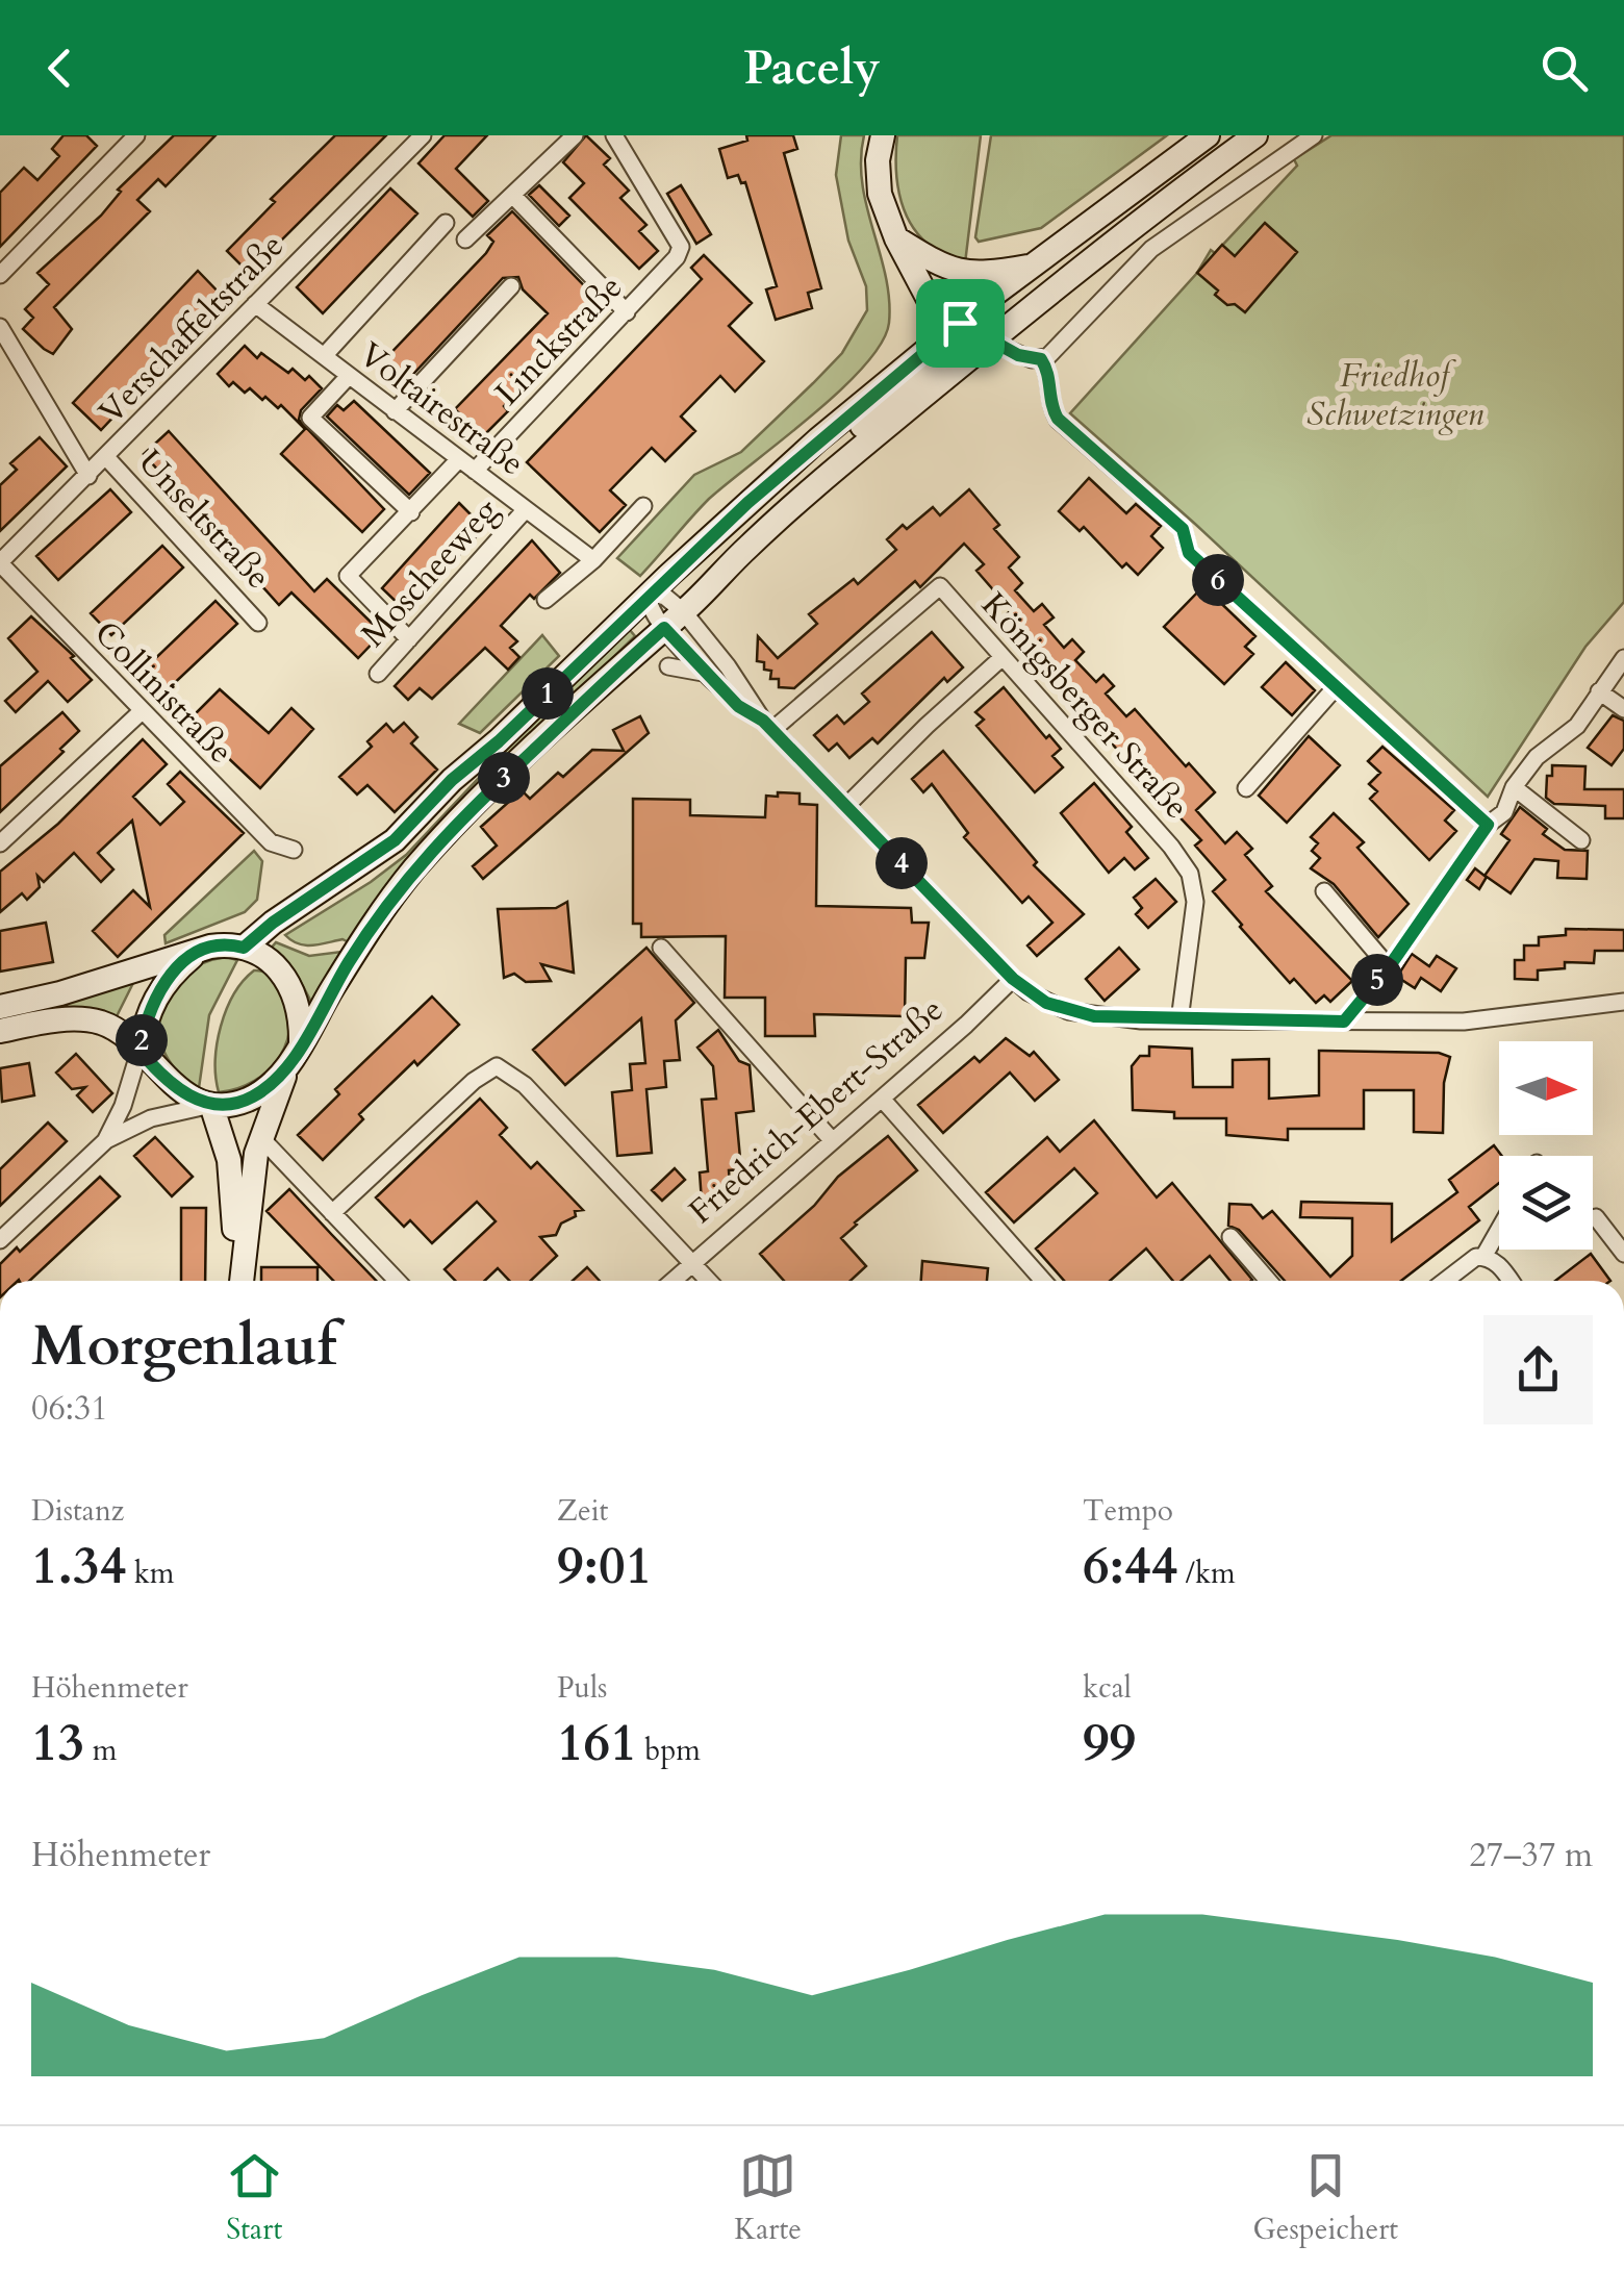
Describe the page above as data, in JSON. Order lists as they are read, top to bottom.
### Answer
{
  "streets": {
    "street": [
      "Verschaffeltstraße",
      "Linckstraße",
      "Voltairestraße",
      "Unseltstraße",
      "Moscheeweg",
      "Collinistraße",
      "Königsberger Straße",
      "Friedrich-Ebert-Straße"
    ]
  },
  "crossings": [
    ["Verschaffeltstraße", "Voltairestraße"],
    ["Verschaffeltstraße", "Unseltstraße"],
    ["Verschaffeltstraße", "Collinistraße"],
    ["Linckstraße", "Voltairestraße"],
    ["Voltairestraße", "Moscheeweg"]
  ],
  "parks": ["Friedhof Schwetzingen"],
  "north": "right",
  "page": {
    "header": "Pacely",
    "pins": [
      "6",
      "1",
      "3",
      "4",
      "5",
      "2"
    ],
    "heading": ["Morgenlauf", "06:31"],
    "stats": [
      ["Distanz", "1.34 km"],
      ["Zeit", "9:01"],
      ["Tempo", "6:44 /km"],
      ["Höhenmeter", "13 m"],
      ["Puls", "161 bpm"],
      ["kcal", "99"]
    ],
    "chart": ["Höhenmeter", "27–37 m"],
    "tabs": ["Start", "Karte", "Gespeichert"]
  }
}
